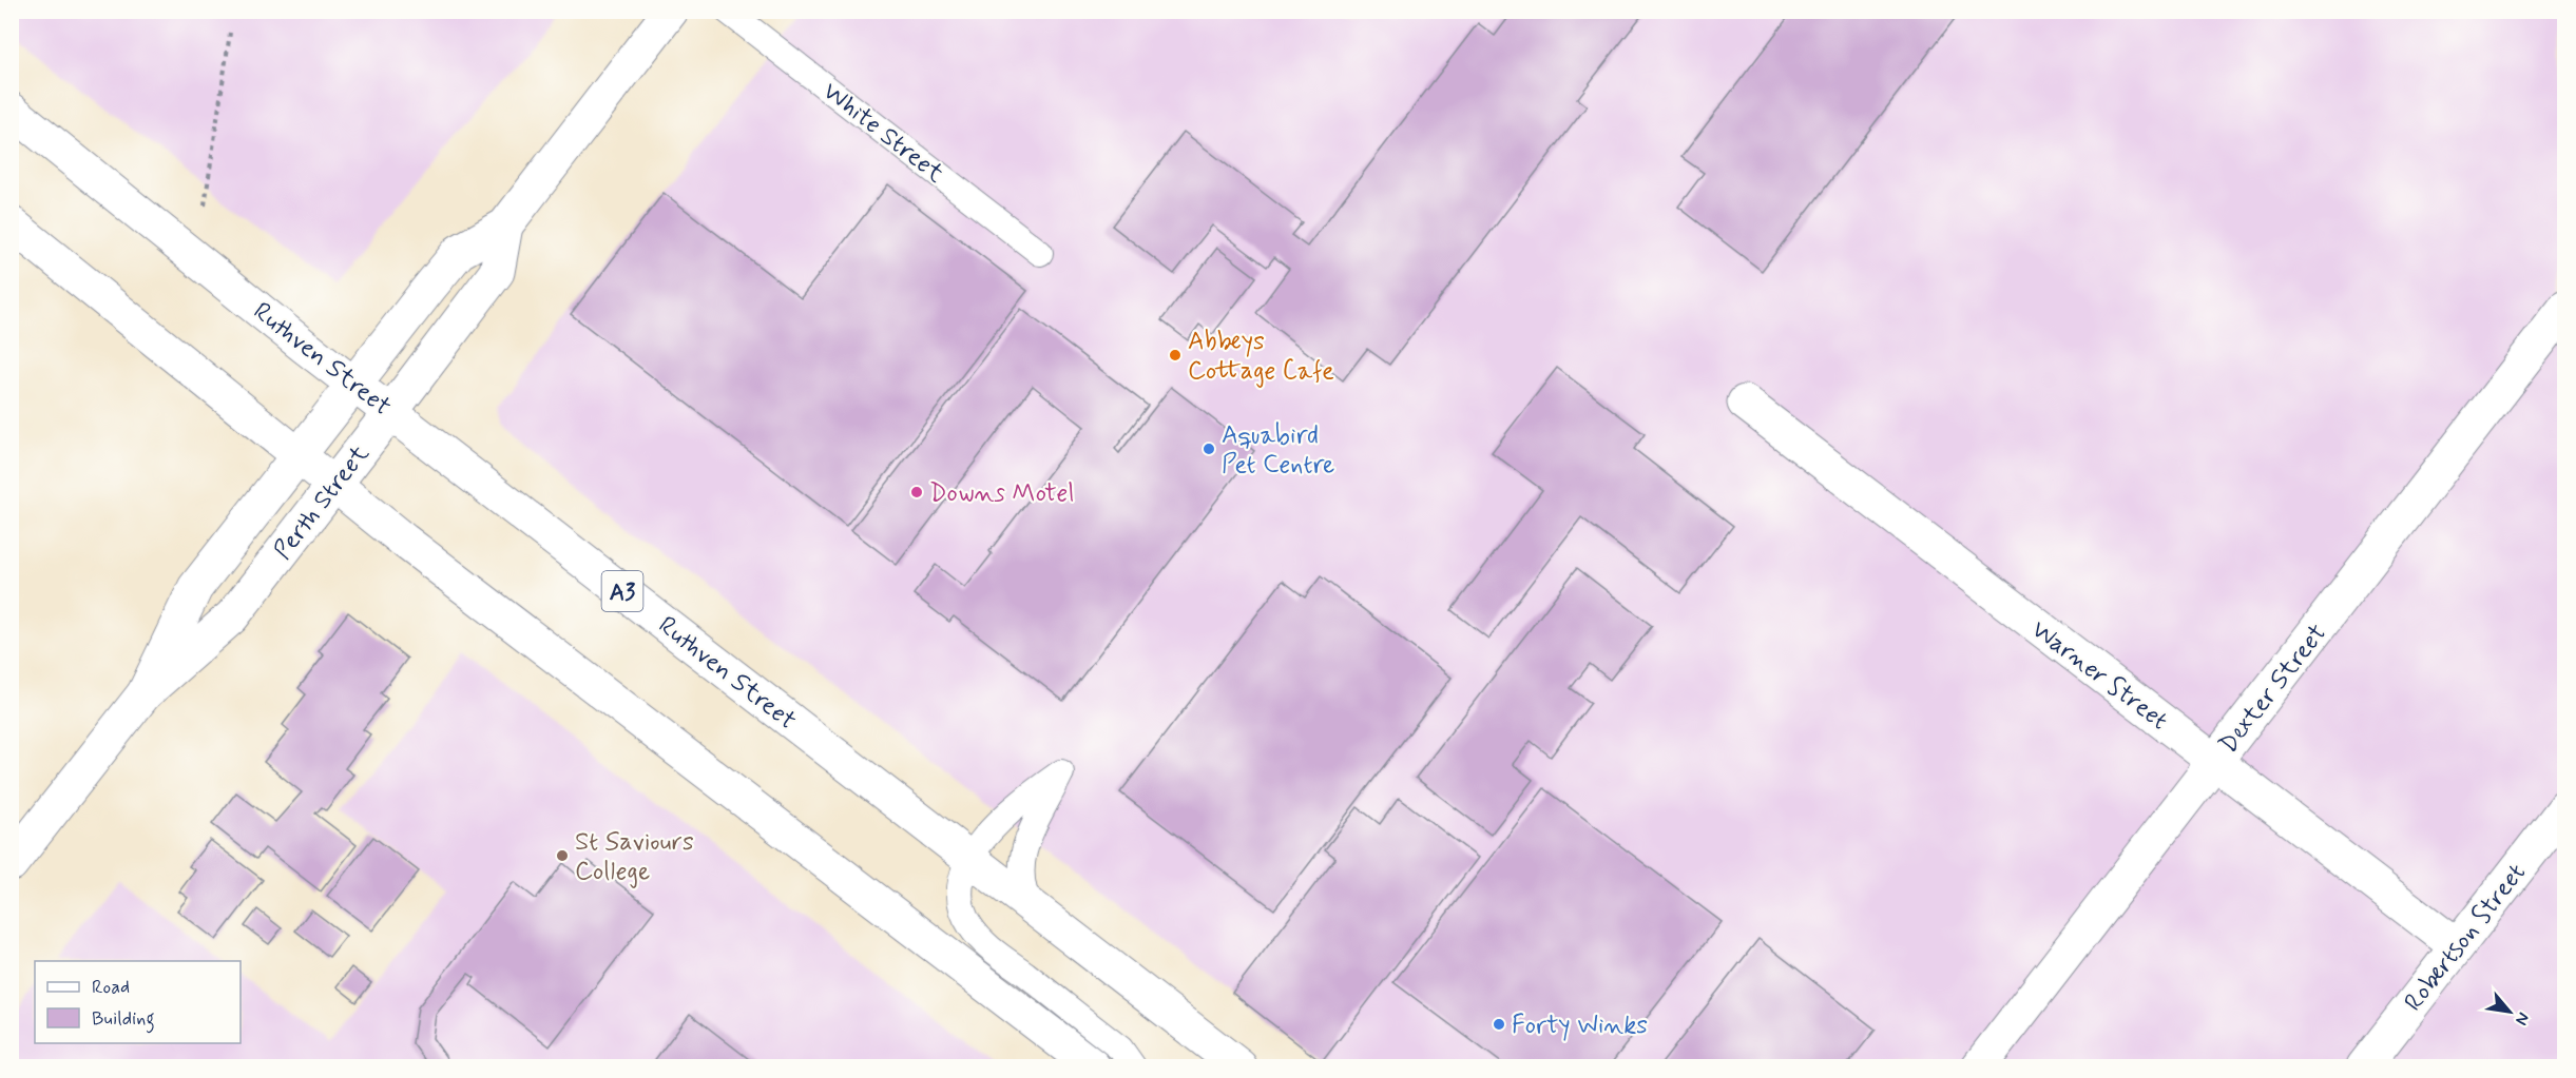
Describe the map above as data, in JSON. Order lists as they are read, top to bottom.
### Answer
{
  "streets": {
    "main road": [
      "Ruthven Street",
      "Perth Street",
      "A3",
      "Warner Street",
      "Dexter Street",
      "Robertson Street"
    ],
    "lane": ["White Street"]
  },
  "crossings": [
    ["Ruthven Street", "Perth Street"],
    ["Warner Street", "Dexter Street"],
    ["Warner Street", "Robertson Street"]
  ],
  "places": [
    "Abbeys Cottage Cafe",
    "Aquabird Pet Centre",
    "Downs Motel",
    "St Saviours College",
    "Forty Winks"
  ],
  "legend": ["Road", "Building"],
  "north": "bottom right"
}
